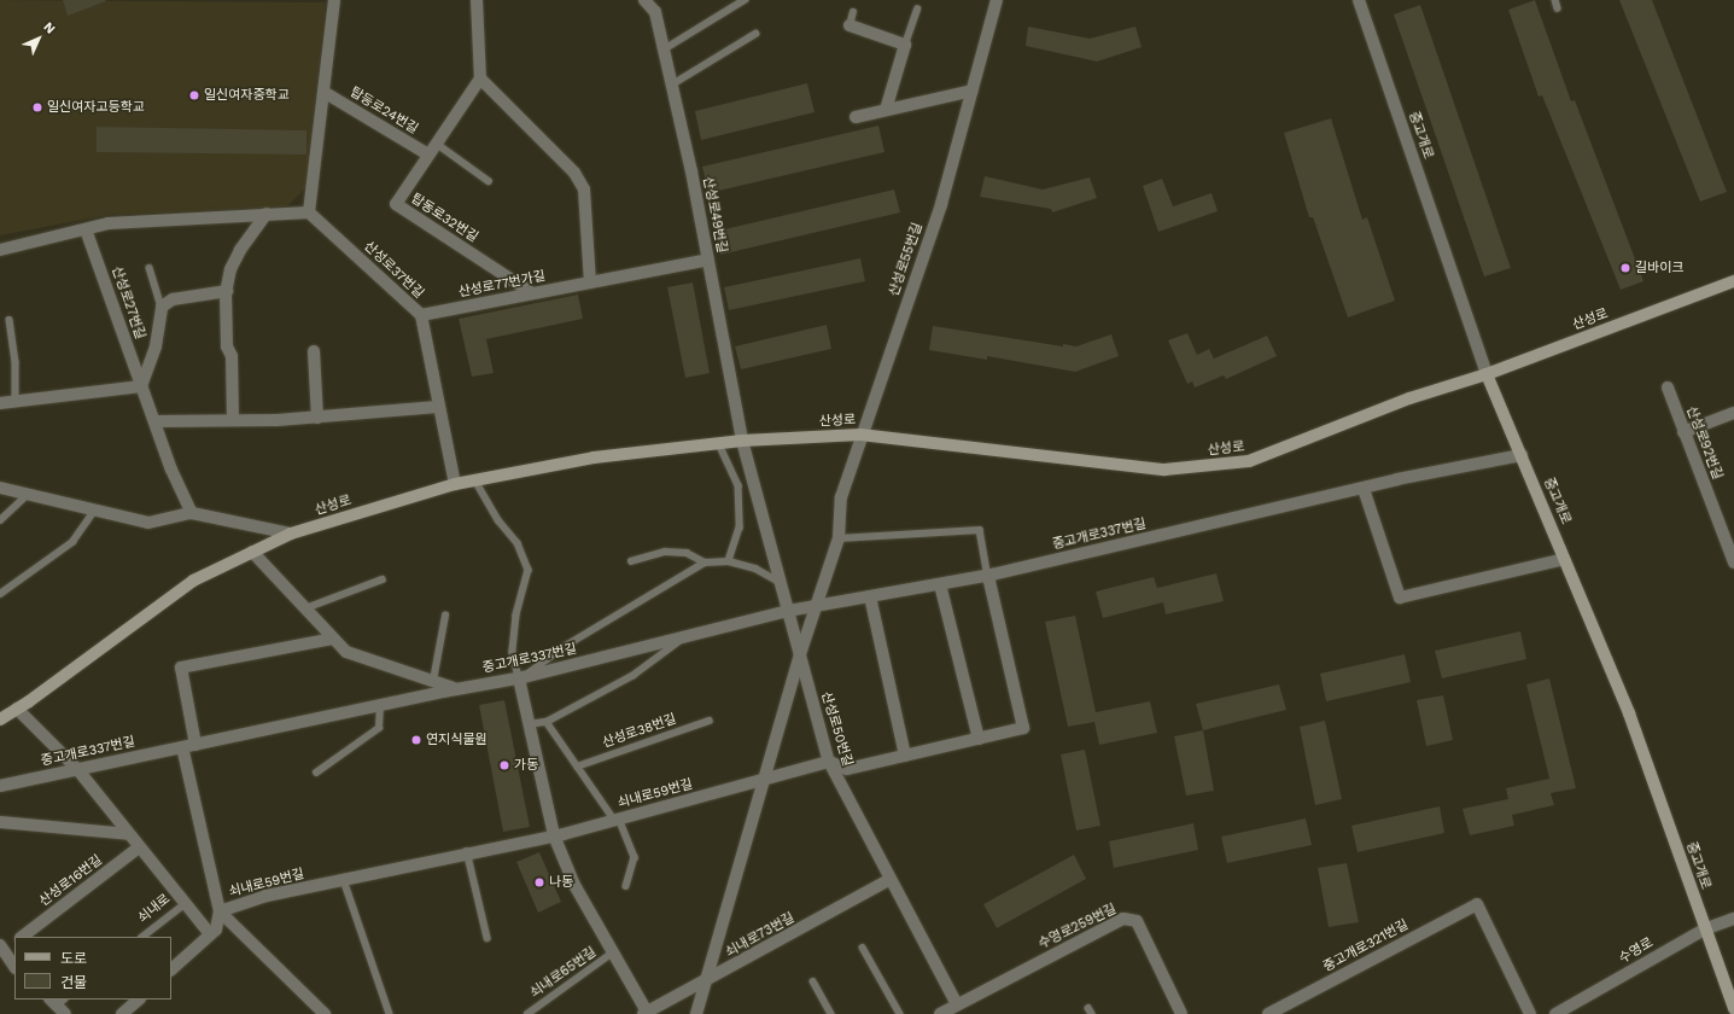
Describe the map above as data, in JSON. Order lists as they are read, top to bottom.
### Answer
{
  "streets": {
    "street": [
      "탑동로24번길",
      "중고개로",
      "산성로49번길",
      "탑동로32번길",
      "산성로55번길",
      "산성로37번길",
      "산성로77번가길",
      "산성로27번길",
      "산성로",
      "산성로92번길",
      "중고개로337번길",
      "산성로50번길",
      "쇠내로59번길",
      "산성로16번길",
      "수영로259번길",
      "쇠내로73번길",
      "중고개로321번길",
      "수영로"
    ],
    "lane": ["산성로38번길", "쇠내로", "쇠내로65번길"]
  },
  "crossings": [
    ["탑동로24번길", "탑동로32번길"],
    ["중고개로", "산성로"],
    ["중고개로", "중고개로337번길"],
    ["중고개로", "수영로"],
    ["산성로49번길", "산성로77번가길"],
    ["산성로49번길", "산성로"],
    ["산성로49번길", "산성로50번길"],
    ["탑동로32번길", "산성로77번가길"],
    ["산성로55번길", "산성로"],
    ["산성로55번길", "중고개로337번길"],
    ["산성로55번길", "산성로50번길"],
    ["산성로37번길", "산성로77번가길"],
    ["산성로37번길", "산성로"],
    ["산성로", "산성로50번길"],
    ["중고개로337번길", "산성로50번길"],
    ["산성로50번길", "쇠내로59번길"],
    ["산성로50번길", "수영로259번길"],
    ["산성로50번길", "쇠내로73번길"]
  ],
  "places": [
    "일신여자중학교",
    "일신여자고등학교",
    "길바이크",
    "연지식물원",
    "가동",
    "나동"
  ],
  "legend": ["도로", "건물"],
  "north": "top right"
}
